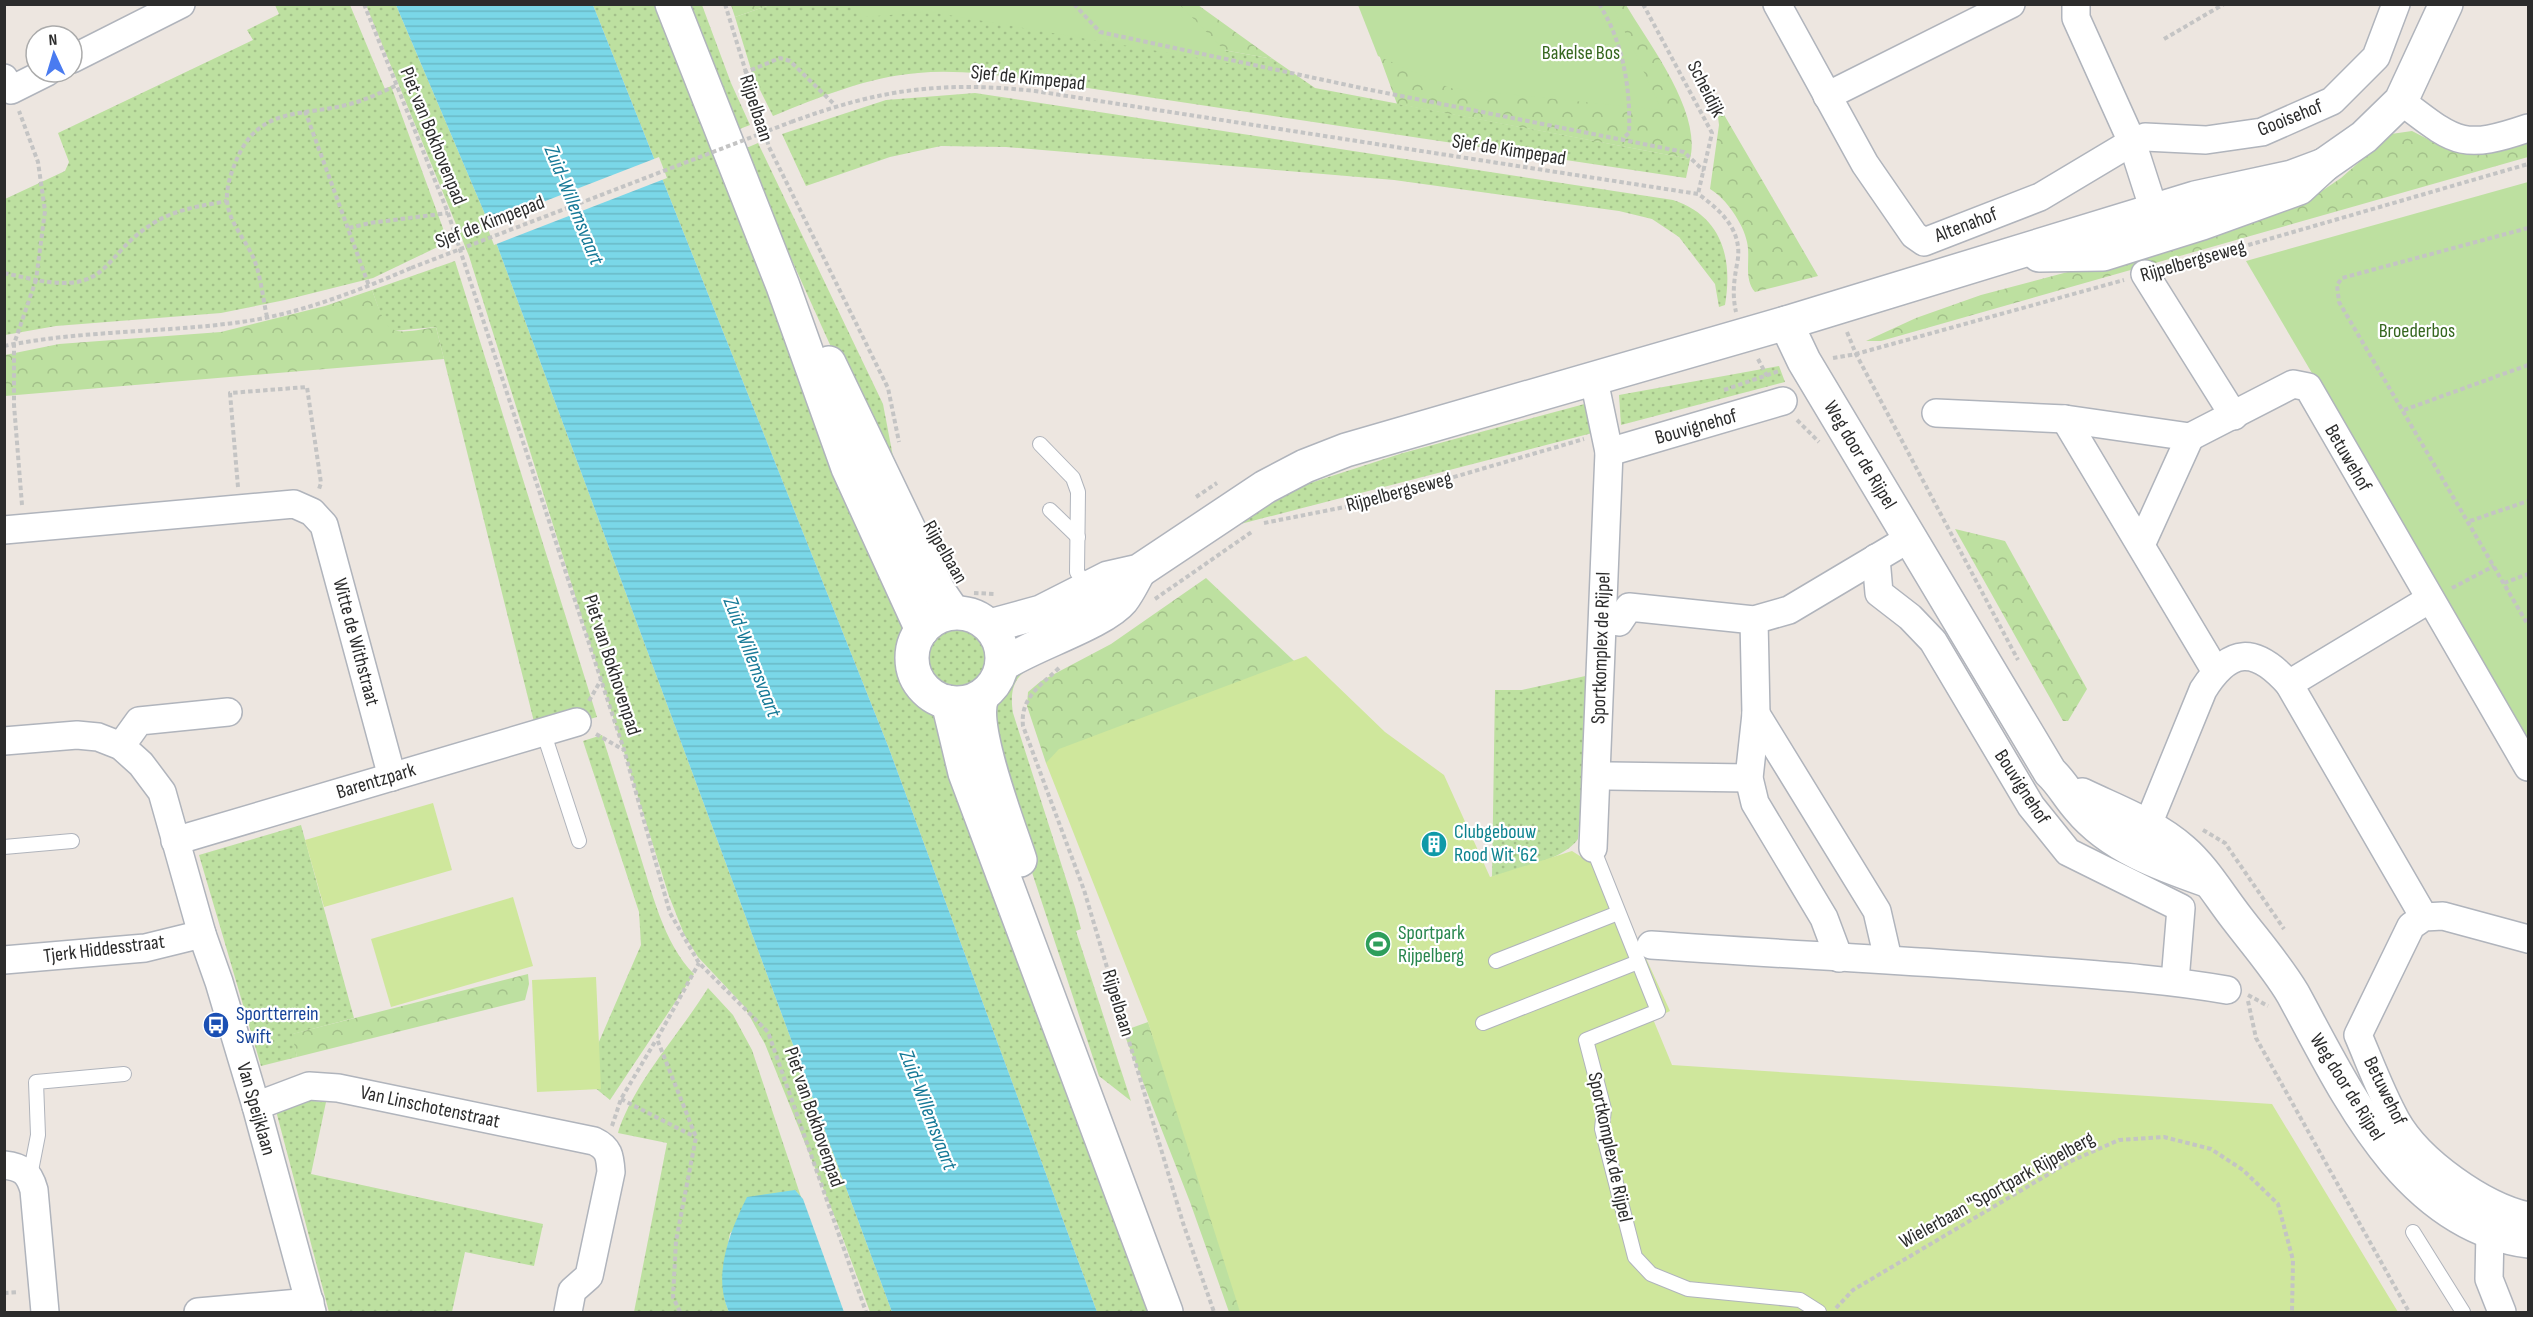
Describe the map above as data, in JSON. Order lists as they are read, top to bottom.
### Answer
{
  "streets": {
    "street": [
      "Rijpelbaan",
      "Gooisehof",
      "Altenahof",
      "Bouvignehof",
      "Weg door de Rijpel",
      "Betuwehof",
      "Witte de Withstraat",
      "Sportkomplex de Rijpel",
      "Barentzpark",
      "Tjerk Hiddesstraat",
      "Van Linschotenstraat",
      "Van Speijklaan"
    ],
    "path": [
      "Sjef de Kimpepad",
      "Scheidijk",
      "Piet van Bokhovenpad",
      "Rijpelbergseweg",
      "Wielerbaan \"Sportpark Rijpelberg"
    ]
  },
  "crossings": [
    ["Sjef de Kimpepad", "Scheidijk"],
    ["Gooisehof", "Altenahof"],
    ["Rijpelbergseweg", "Bouvignehof"],
    ["Rijpelbergseweg", "Weg door de Rijpel"],
    ["Rijpelbergseweg", "Sportkomplex de Rijpel"],
    ["Bouvignehof", "Sportkomplex de Rijpel"],
    ["Witte de Withstraat", "Barentzpark"],
    ["Barentzpark", "Van Speijklaan"],
    ["Tjerk Hiddesstraat", "Van Speijklaan"],
    ["Van Linschotenstraat", "Van Speijklaan"]
  ],
  "water": ["Zuid-Willemsvaart"],
  "parks": ["Bakelse Bos", "Broederbos"],
  "places": {
    "building": ["Clubgebouw Rood Wit '62"],
    "sports": ["Sportpark Rijpelberg"],
    "bus stop": ["Sportterrein Swift"]
  },
  "north": "top"
}
